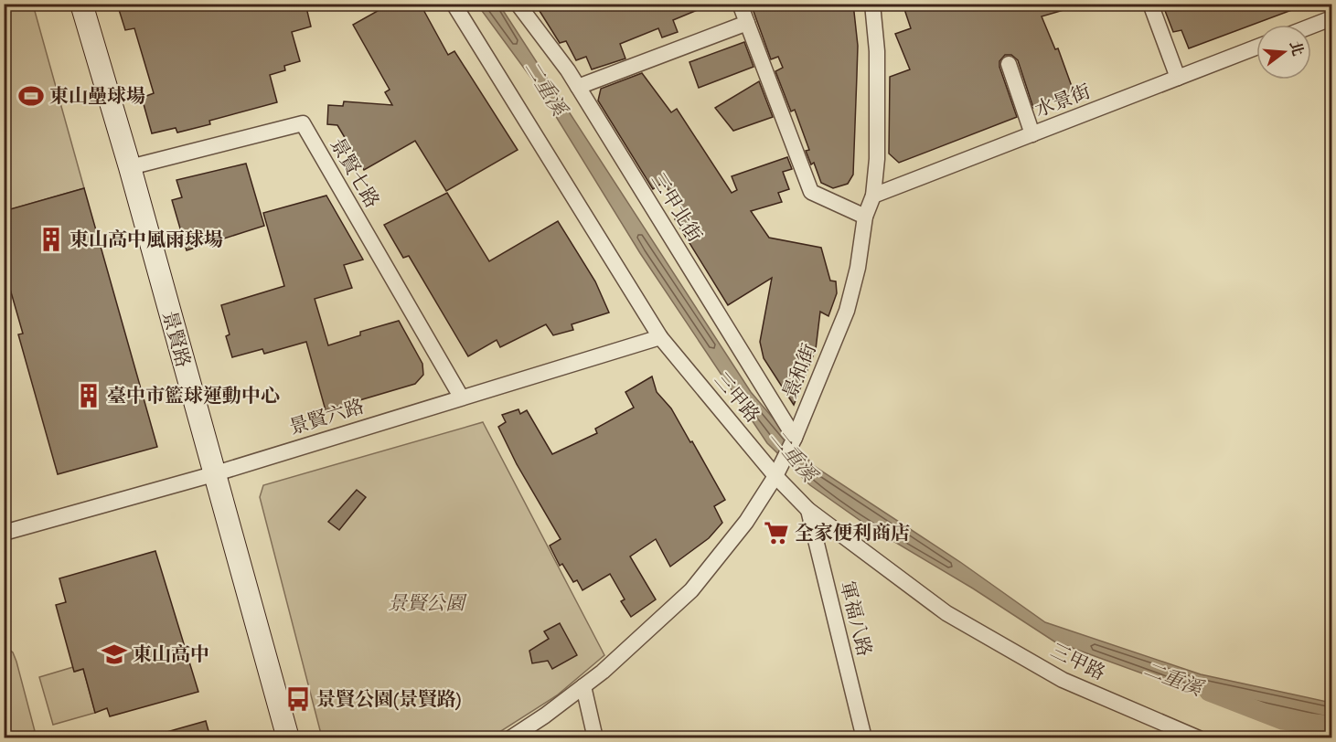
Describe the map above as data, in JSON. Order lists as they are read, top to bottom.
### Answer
{
  "streets": {
    "street": [
      "水景街",
      "景賢七路",
      "三甲北街",
      "景賢路",
      "景和街",
      "三甲路",
      "景賢六路",
      "軍福八路"
    ]
  },
  "crossings": [
    ["水景街", "景和街"],
    ["景賢七路", "景賢路"],
    ["景賢七路", "景賢六路"],
    ["三甲北街", "景和街"],
    ["景賢路", "景賢六路"],
    ["景和街", "三甲路"],
    ["三甲路", "景賢六路"],
    ["三甲路", "軍福八路"]
  ],
  "water": ["二重溪"],
  "parks": ["景賢公園"],
  "places": {
    "sports": ["東山壘球場"],
    "building": ["東山高中風雨球場", "臺中市籃球運動中心"],
    "supermarket": ["全家便利商店"],
    "school or university": ["東山高中"],
    "bus stop": ["景賢公園(景賢路)"]
  },
  "north": "right"
}
